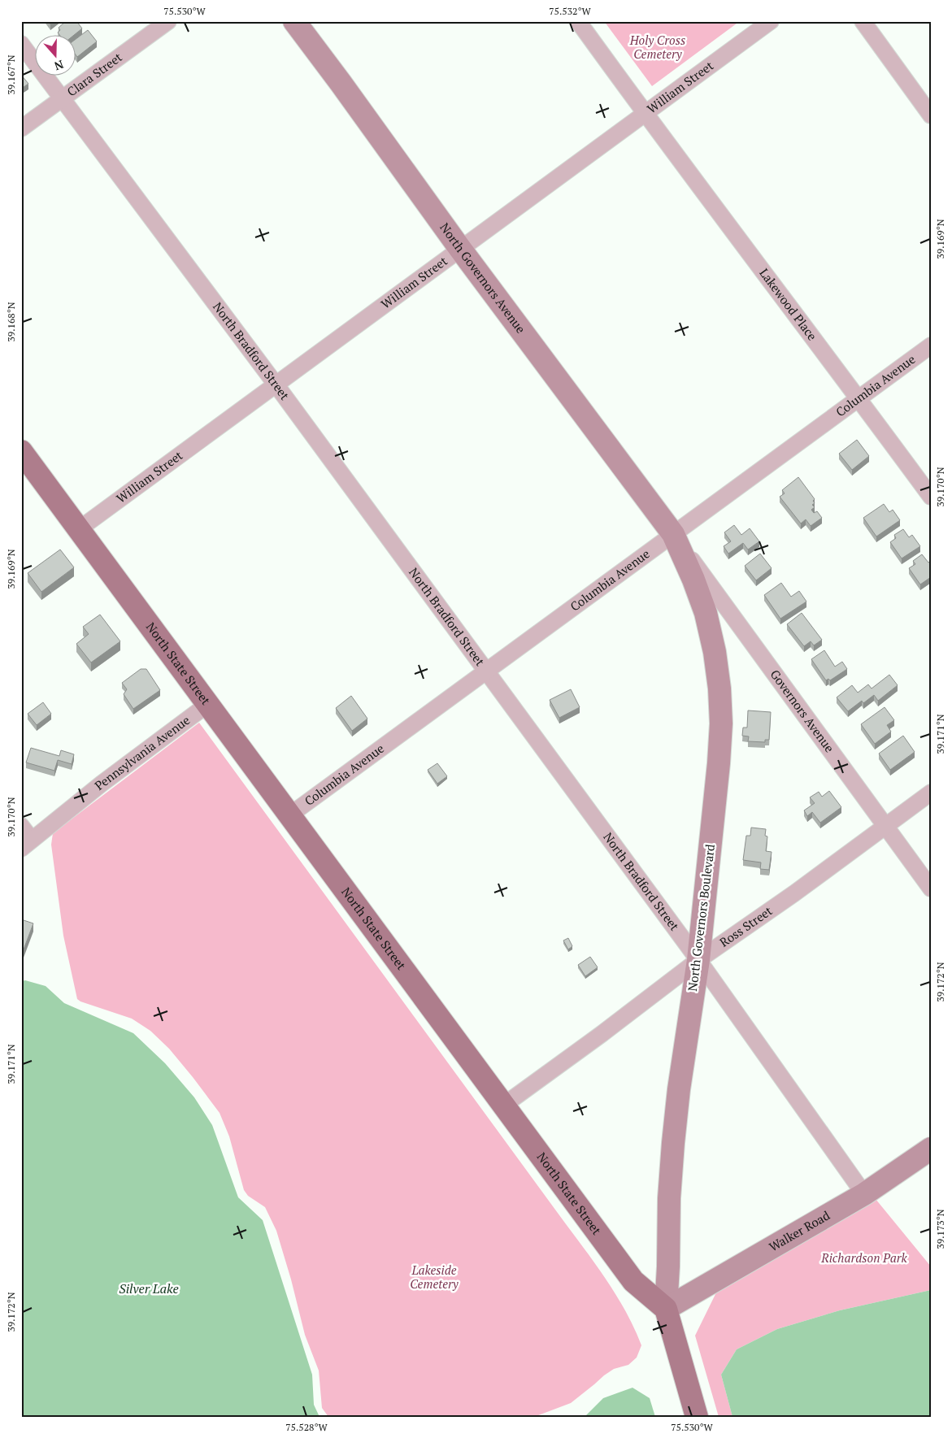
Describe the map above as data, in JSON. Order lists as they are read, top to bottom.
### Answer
{
  "streets": {
    "main road": [
      "North Governors Avenue",
      "North State Street",
      "North Governors Boulevard",
      "Walker Road"
    ],
    "street": [
      "Clara Street",
      "William Street",
      "Lakewood Place",
      "North Bradford Street",
      "Columbia Avenue",
      "Governors Avenue",
      "Pennsylvania Avenue",
      "Ross Street"
    ]
  },
  "crossings": [
    ["Clara Street", "North Bradford Street"],
    ["William Street", "North Governors Avenue"],
    ["William Street", "Lakewood Place"],
    ["William Street", "North Bradford Street"],
    ["William Street", "North State Street"],
    ["North Governors Avenue", "Columbia Avenue"],
    ["North Governors Avenue", "Governors Avenue"],
    ["North Governors Avenue", "North Governors Boulevard"],
    ["Lakewood Place", "Columbia Avenue"],
    ["North Bradford Street", "Columbia Avenue"],
    ["North Bradford Street", "North Governors Boulevard"],
    ["North Bradford Street", "Ross Street"],
    ["North Bradford Street", "Walker Road"],
    ["Columbia Avenue", "North State Street"],
    ["Columbia Avenue", "Governors Avenue"],
    ["Columbia Avenue", "North Governors Boulevard"],
    ["North State Street", "Pennsylvania Avenue"],
    ["North State Street", "North Governors Boulevard"],
    ["North State Street", "Ross Street"],
    ["North State Street", "Walker Road"],
    ["Governors Avenue", "North Governors Boulevard"],
    ["Governors Avenue", "Ross Street"],
    ["North Governors Boulevard", "Ross Street"],
    ["North Governors Boulevard", "Walker Road"]
  ],
  "water": ["Silver Lake"],
  "parks": ["Holy Cross Cemetery", "Richardson Park", "Lakeside Cemetery"],
  "north": "bottom",
  "coordinates": [
    "75.530°W",
    "75.532°W",
    "39.167°N",
    "39.169°N",
    "39.168°N",
    "39.170°N",
    "39.171°N",
    "39.172°N",
    "39.173°N",
    "75.528°W"
  ]
}
